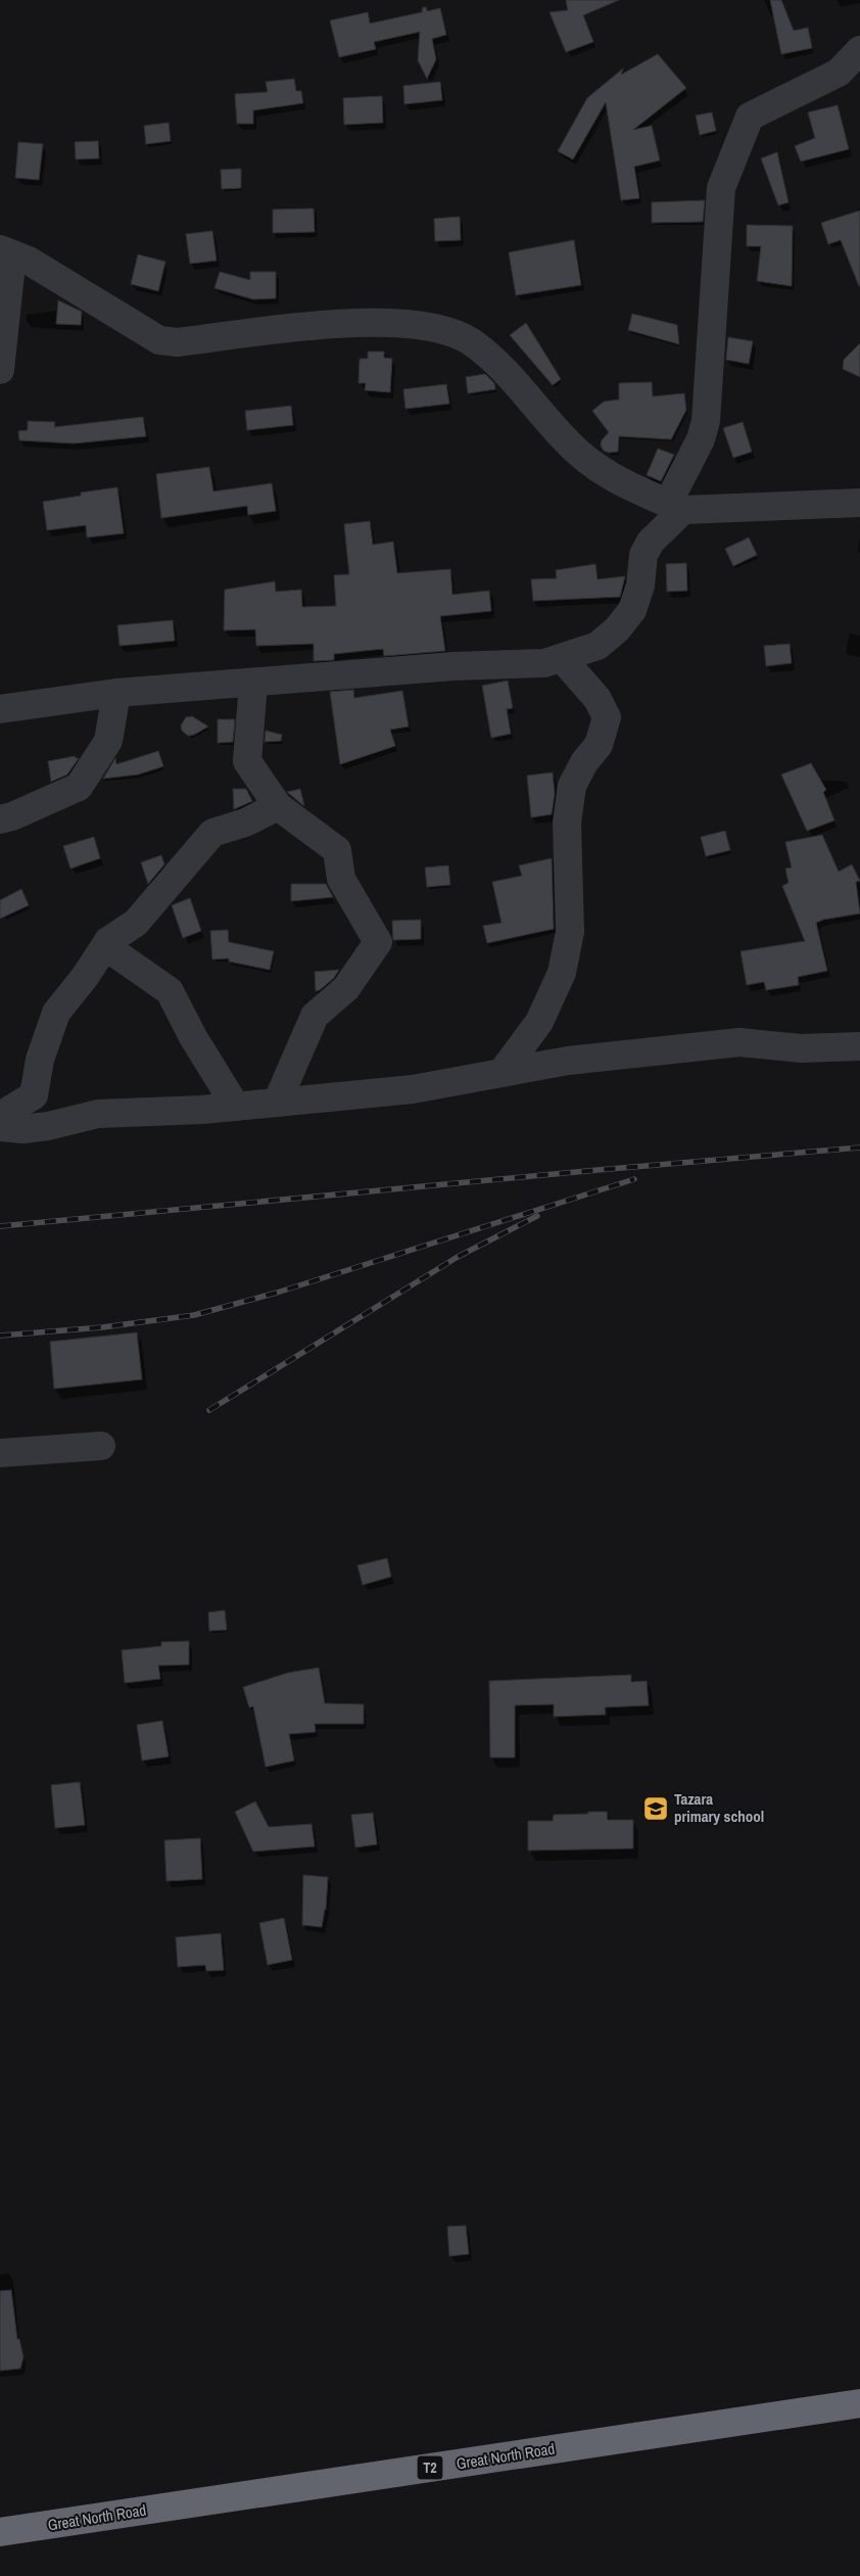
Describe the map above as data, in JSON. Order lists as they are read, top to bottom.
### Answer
{
  "streets": {
    "highway": ["Great North Road", "T2"]
  },
  "places": {
    "school or university": ["Tazara primary school"]
  }
}
